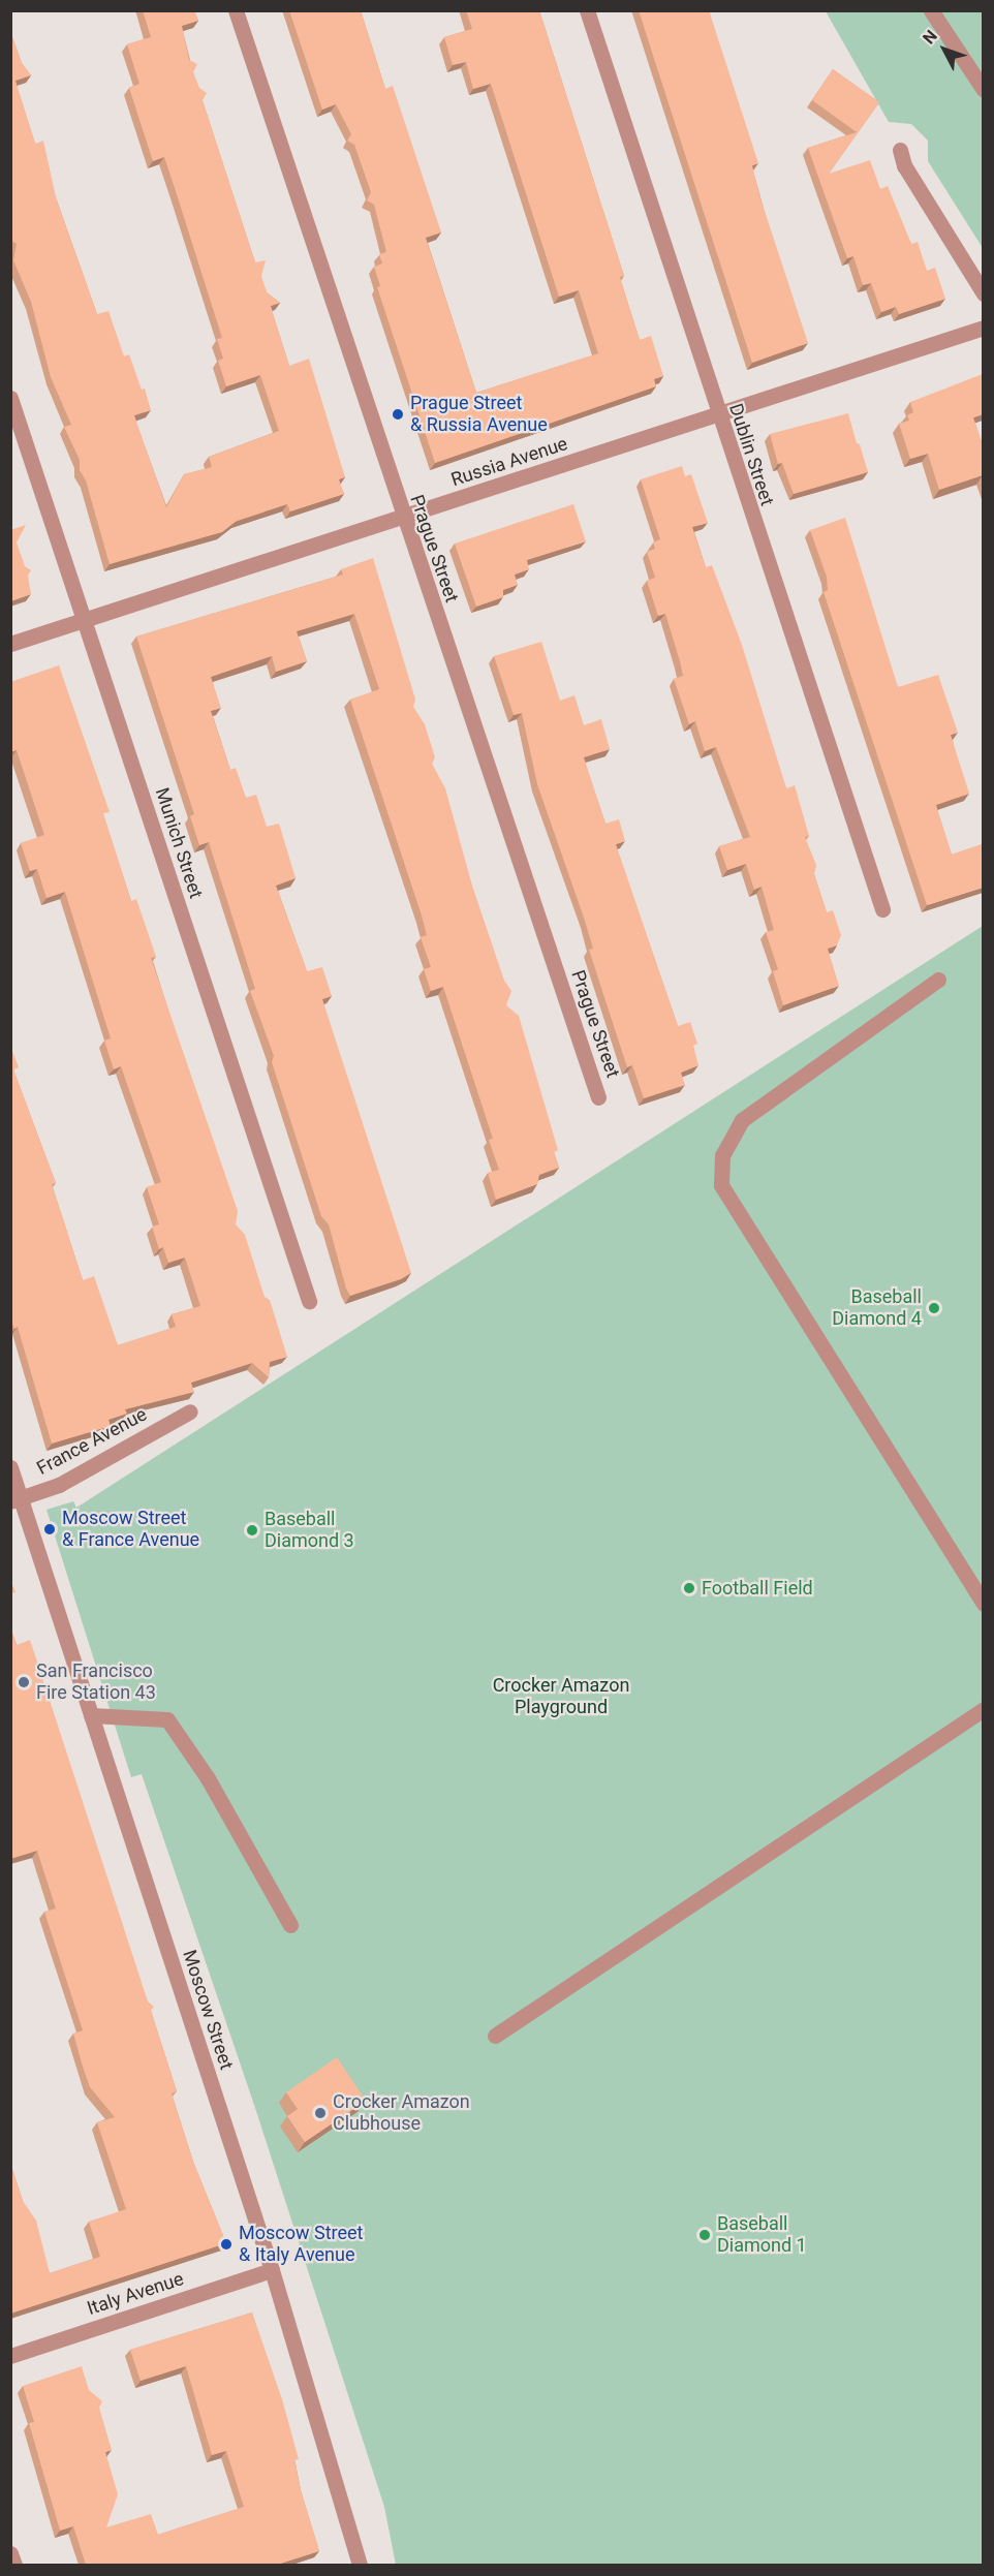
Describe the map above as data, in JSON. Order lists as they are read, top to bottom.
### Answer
{
  "streets": {
    "street": [
      "Dublin Street",
      "Russia Avenue",
      "Prague Street",
      "Munich Street",
      "France Avenue",
      "Moscow Street",
      "Italy Avenue"
    ]
  },
  "crossings": [
    ["Dublin Street", "Russia Avenue"],
    ["Russia Avenue", "Prague Street"],
    ["Russia Avenue", "Munich Street"],
    ["France Avenue", "Moscow Street"],
    ["Moscow Street", "Italy Avenue"]
  ],
  "parks": ["Crocker Amazon Playground"],
  "places": [
    "Prague Street & Russia Avenue",
    "Baseball Diamond 4",
    "Moscow Street & France Avenue",
    "Baseball Diamond 3",
    "Football Field",
    "San Francisco Fire Station 43",
    "Crocker Amazon Clubhouse",
    "Baseball Diamond 1",
    "Moscow Street & Italy Avenue"
  ],
  "north": "top left"
}
